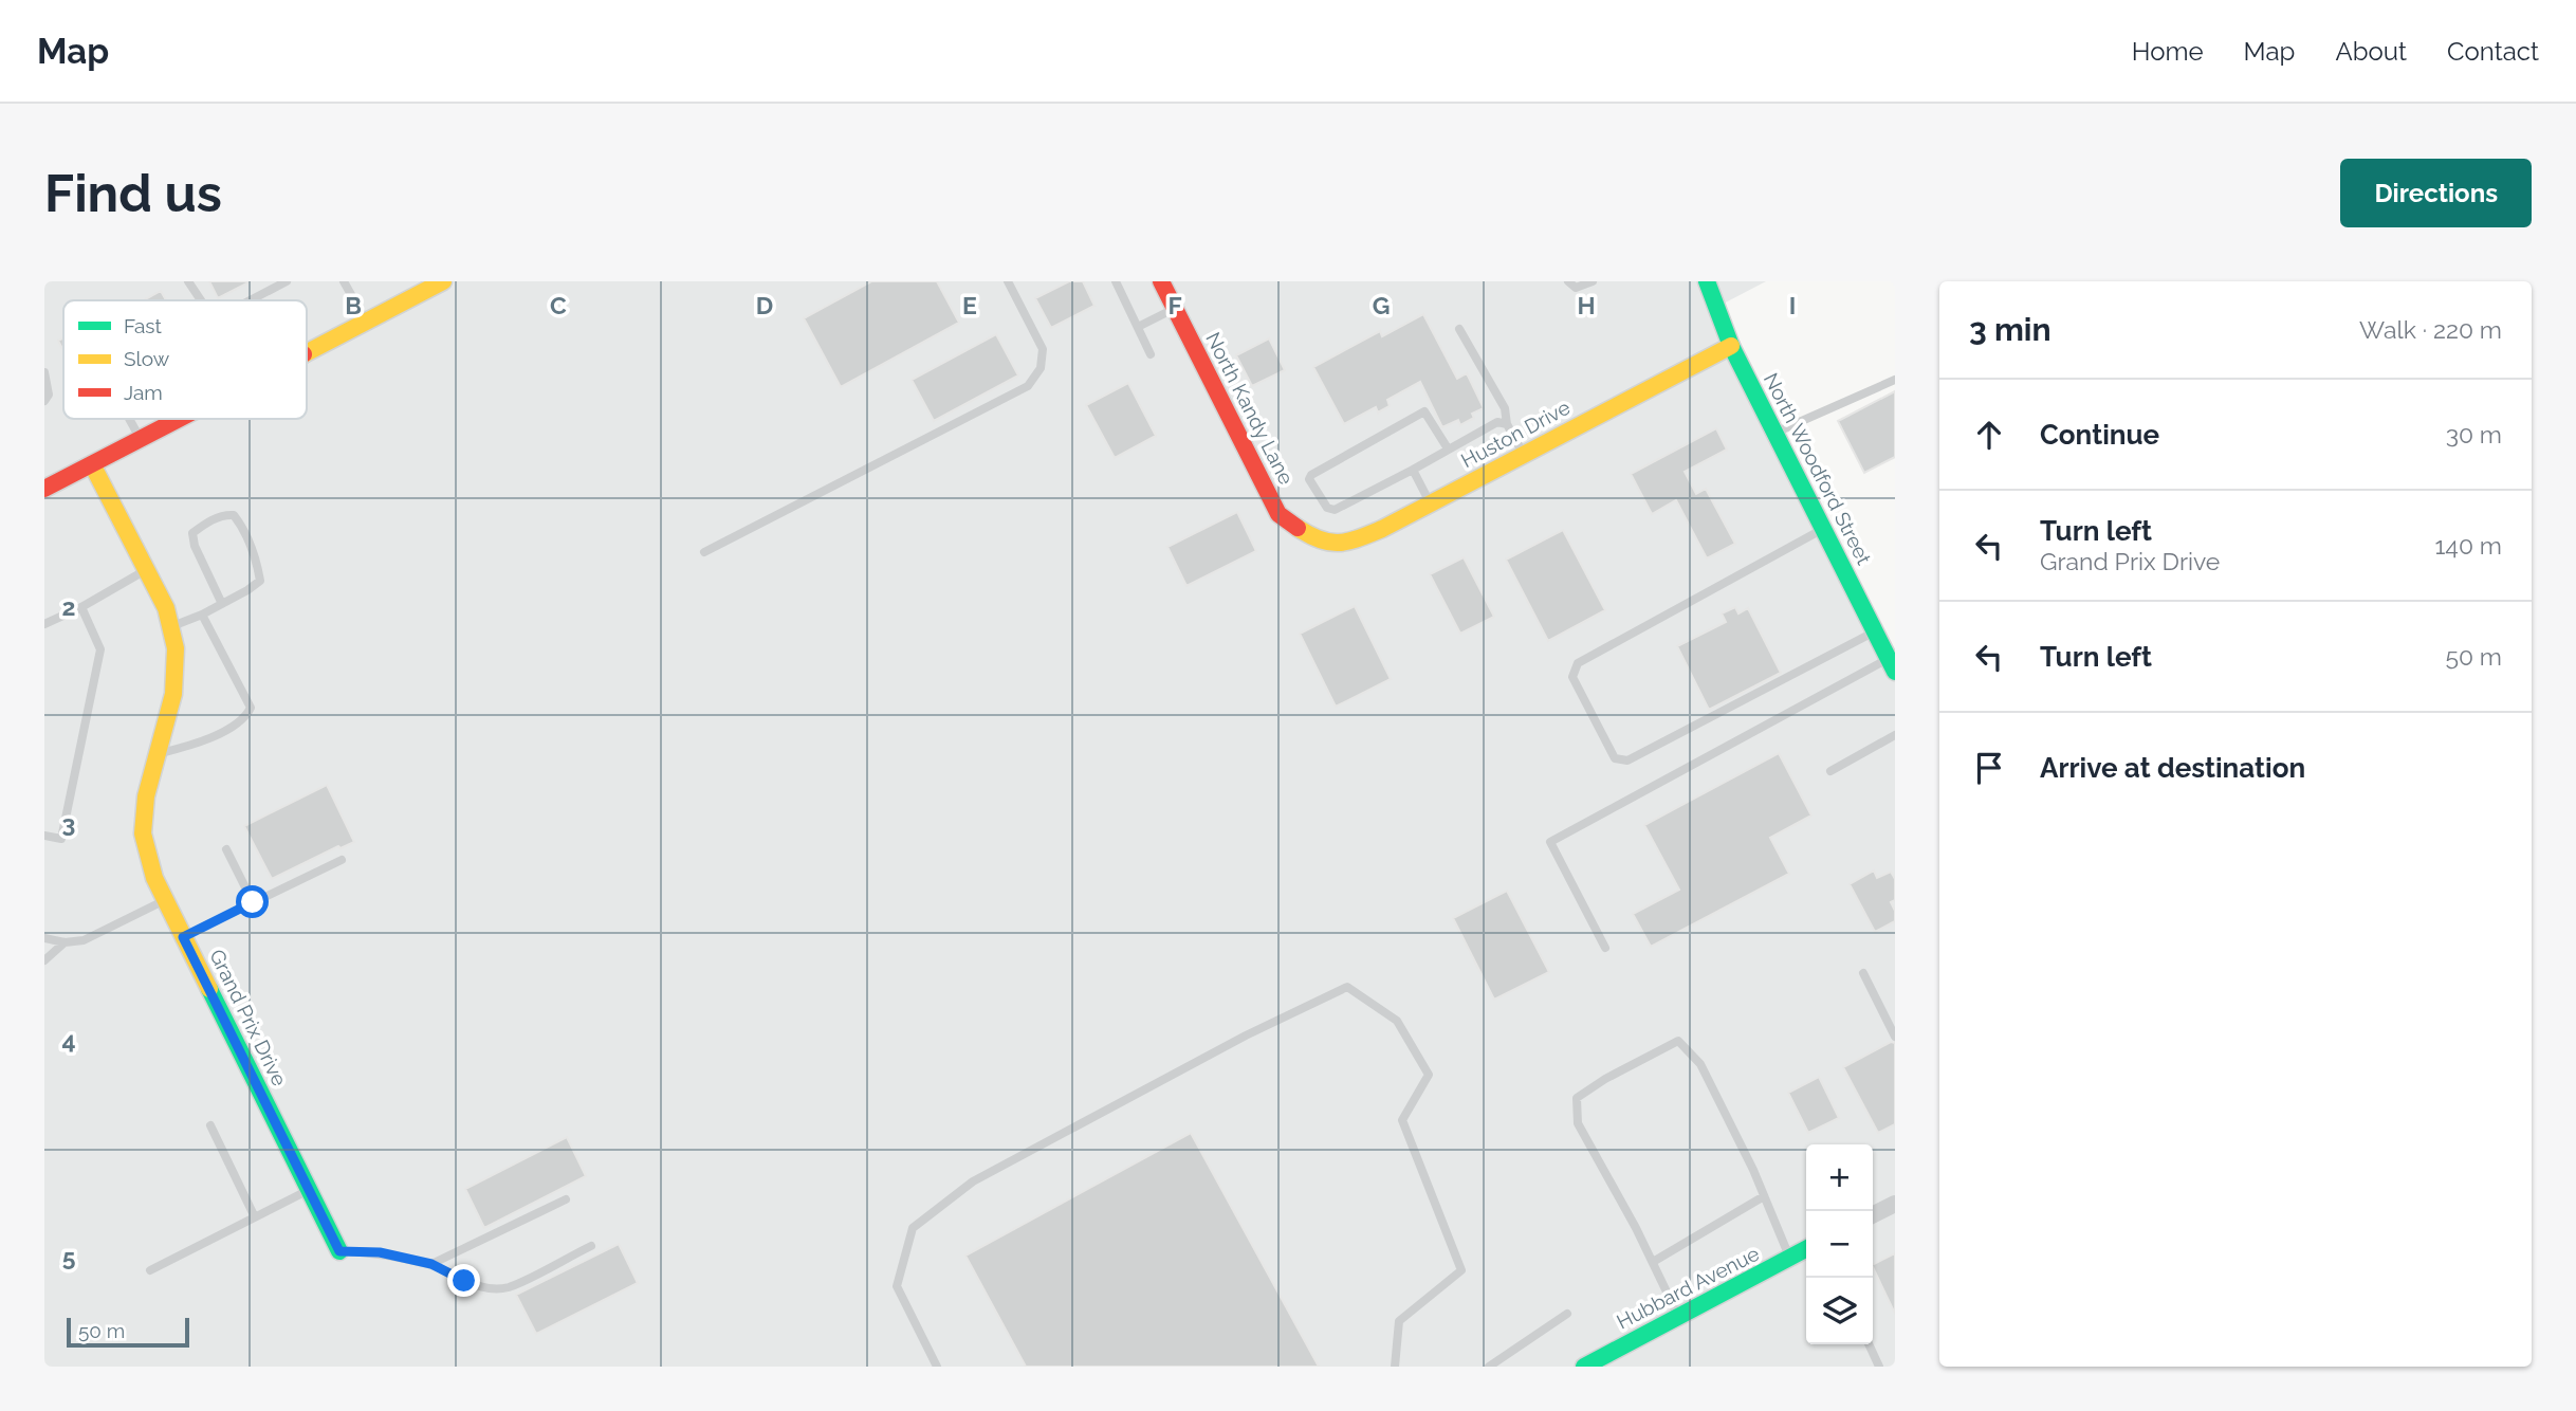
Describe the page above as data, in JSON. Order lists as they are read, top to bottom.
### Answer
{
  "streets": {
    "street": [
      "North Kandy Lane",
      "Huston Drive",
      "North Woodford Street",
      "Grand Prix Drive",
      "Hubbard Avenue"
    ]
  },
  "crossings": [
    ["North Kandy Lane", "Huston Drive"],
    ["Huston Drive", "North Woodford Street"]
  ],
  "legend": ["Fast", "Slow", "Jam"],
  "scale_bar": "50 m",
  "page": {
    "header": "Map",
    "nav": [
      "Home",
      "Map",
      "About",
      "Contact"
    ],
    "buttons": "Directions",
    "title": "Find us",
    "heading": ["3 min", "Walk · 220 m"],
    "list": [
      ["Continue", "30 m"],
      ["Turn left", "Grand Prix Drive", "140 m"],
      ["Turn left", "50 m"],
      "Arrive at destination"
    ],
    "map_buttons": ["+", "−"],
    "scale": "50 m"
  },
  "grid": {
    "columns": [
      "B",
      "C",
      "D",
      "E",
      "F",
      "G",
      "H",
      "I"
    ],
    "rows": [
      "2",
      "3",
      "4",
      "5"
    ]
  }
}
